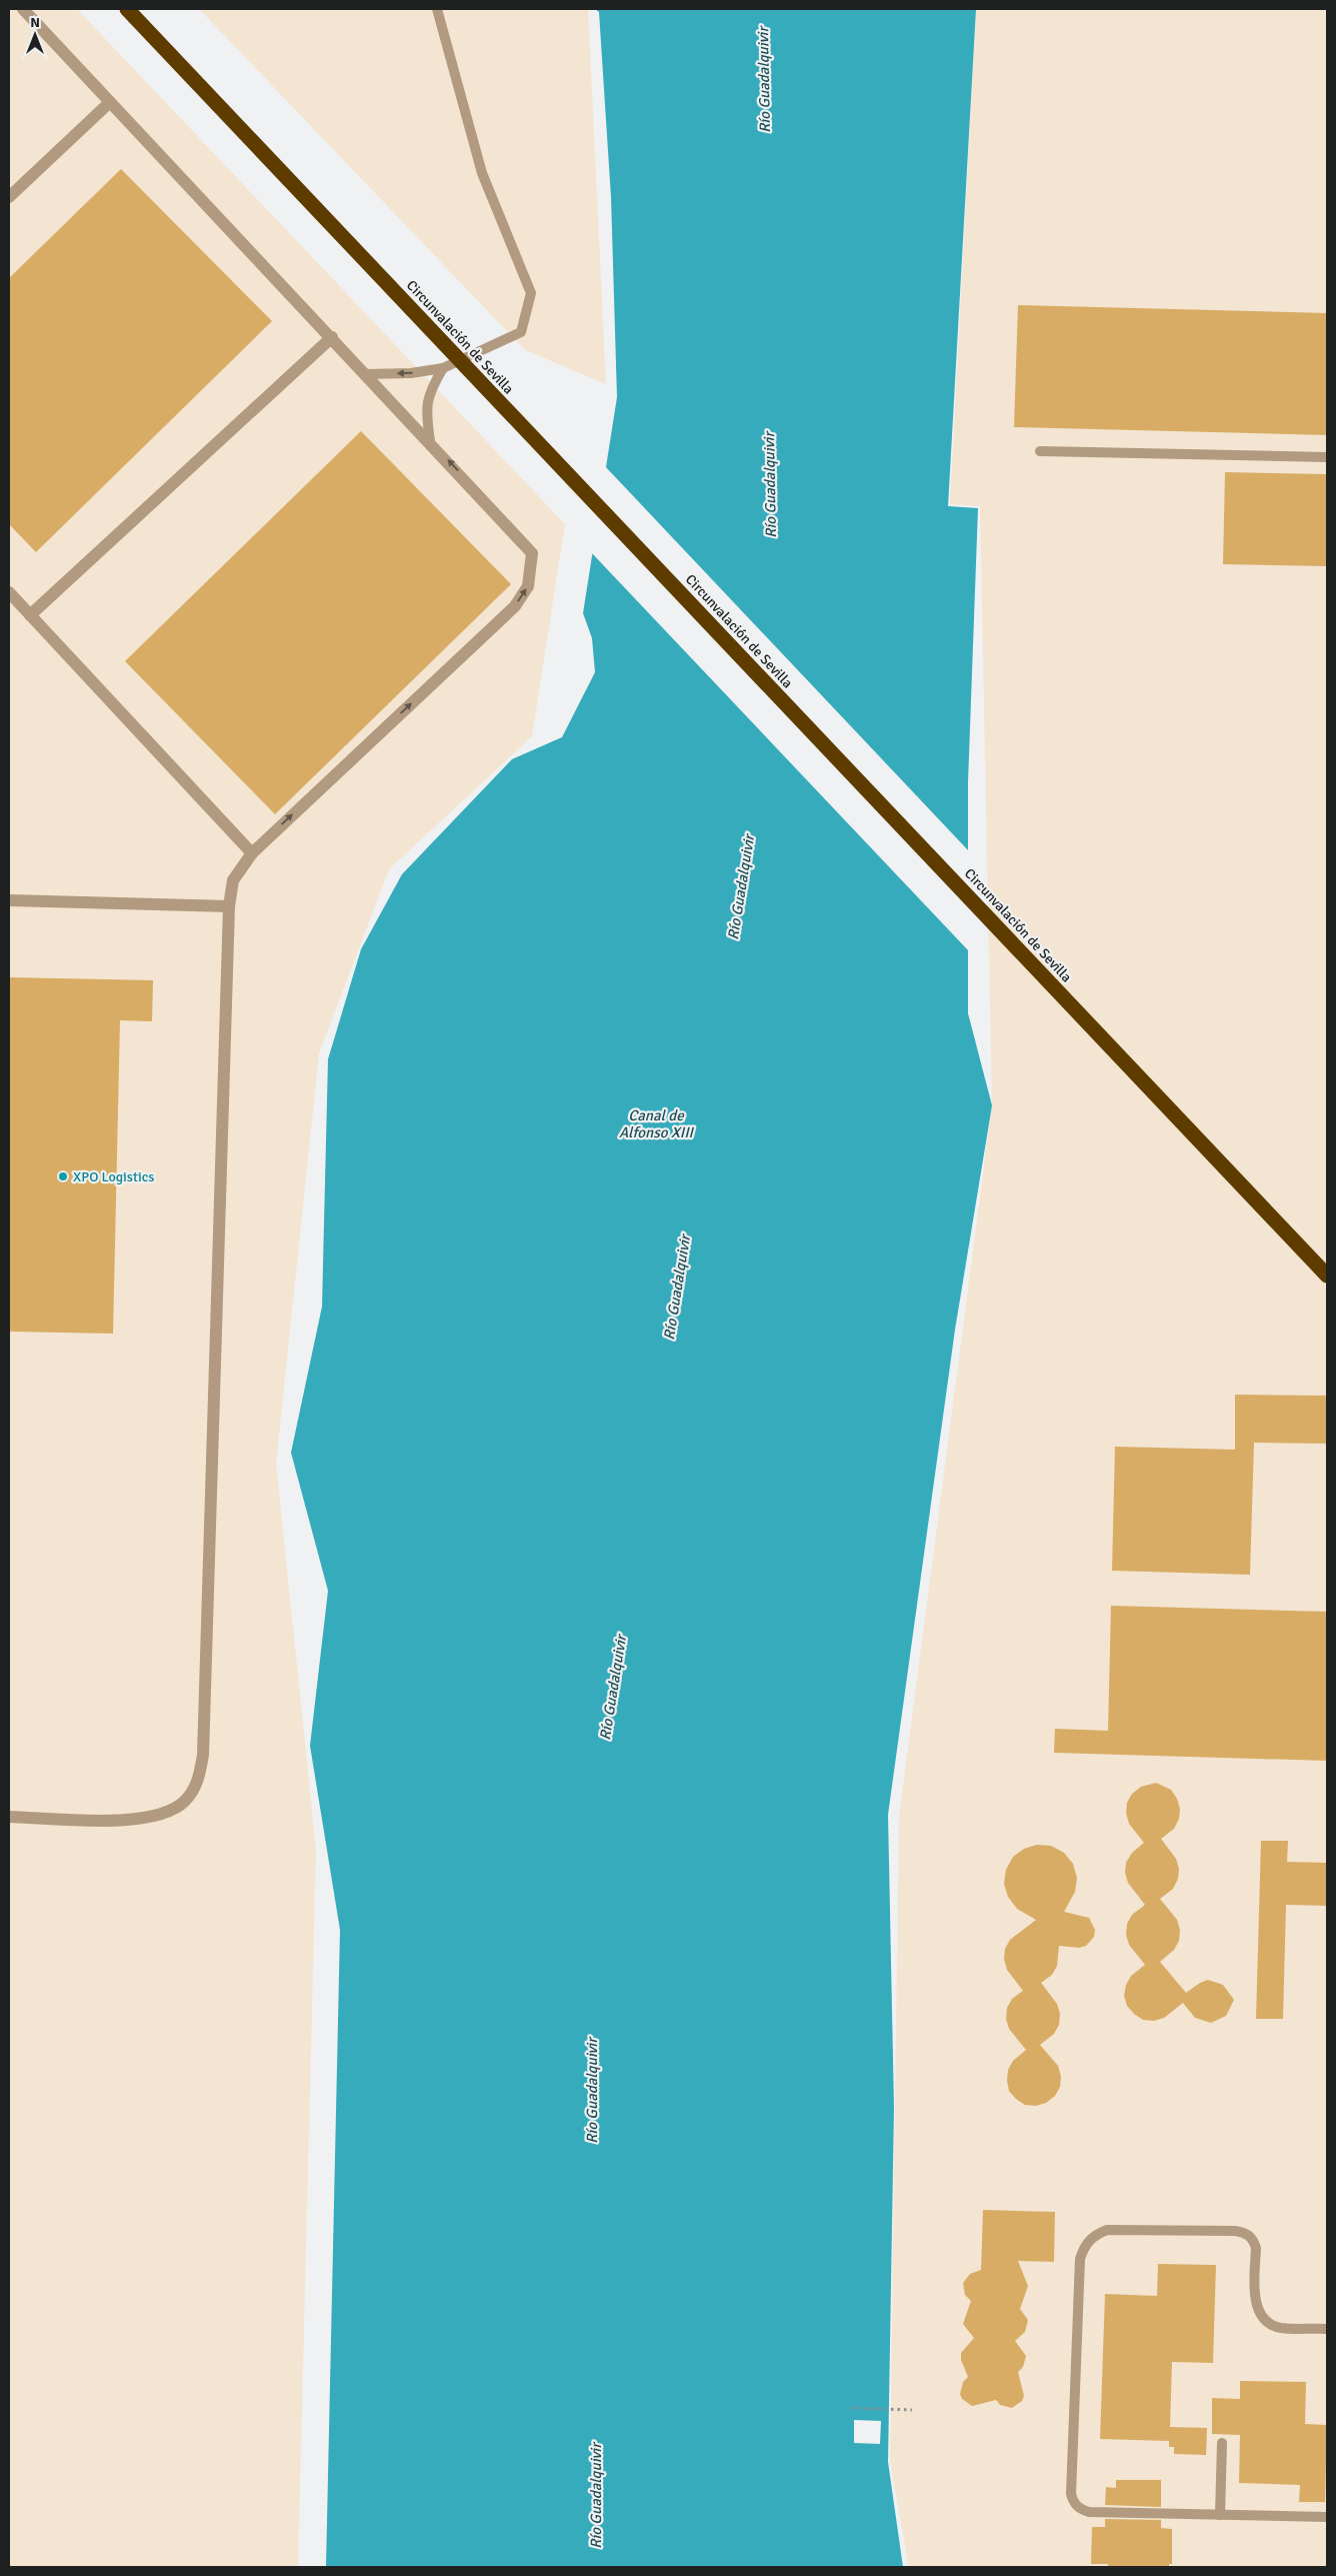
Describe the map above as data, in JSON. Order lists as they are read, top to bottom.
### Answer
{
  "streets": {
    "highway": ["Circunvalación de Sevilla"]
  },
  "water": ["Río Guadalquivir", "Canal de Alfonso XIII"],
  "places": ["XPO Logistics"],
  "north": "top"
}
